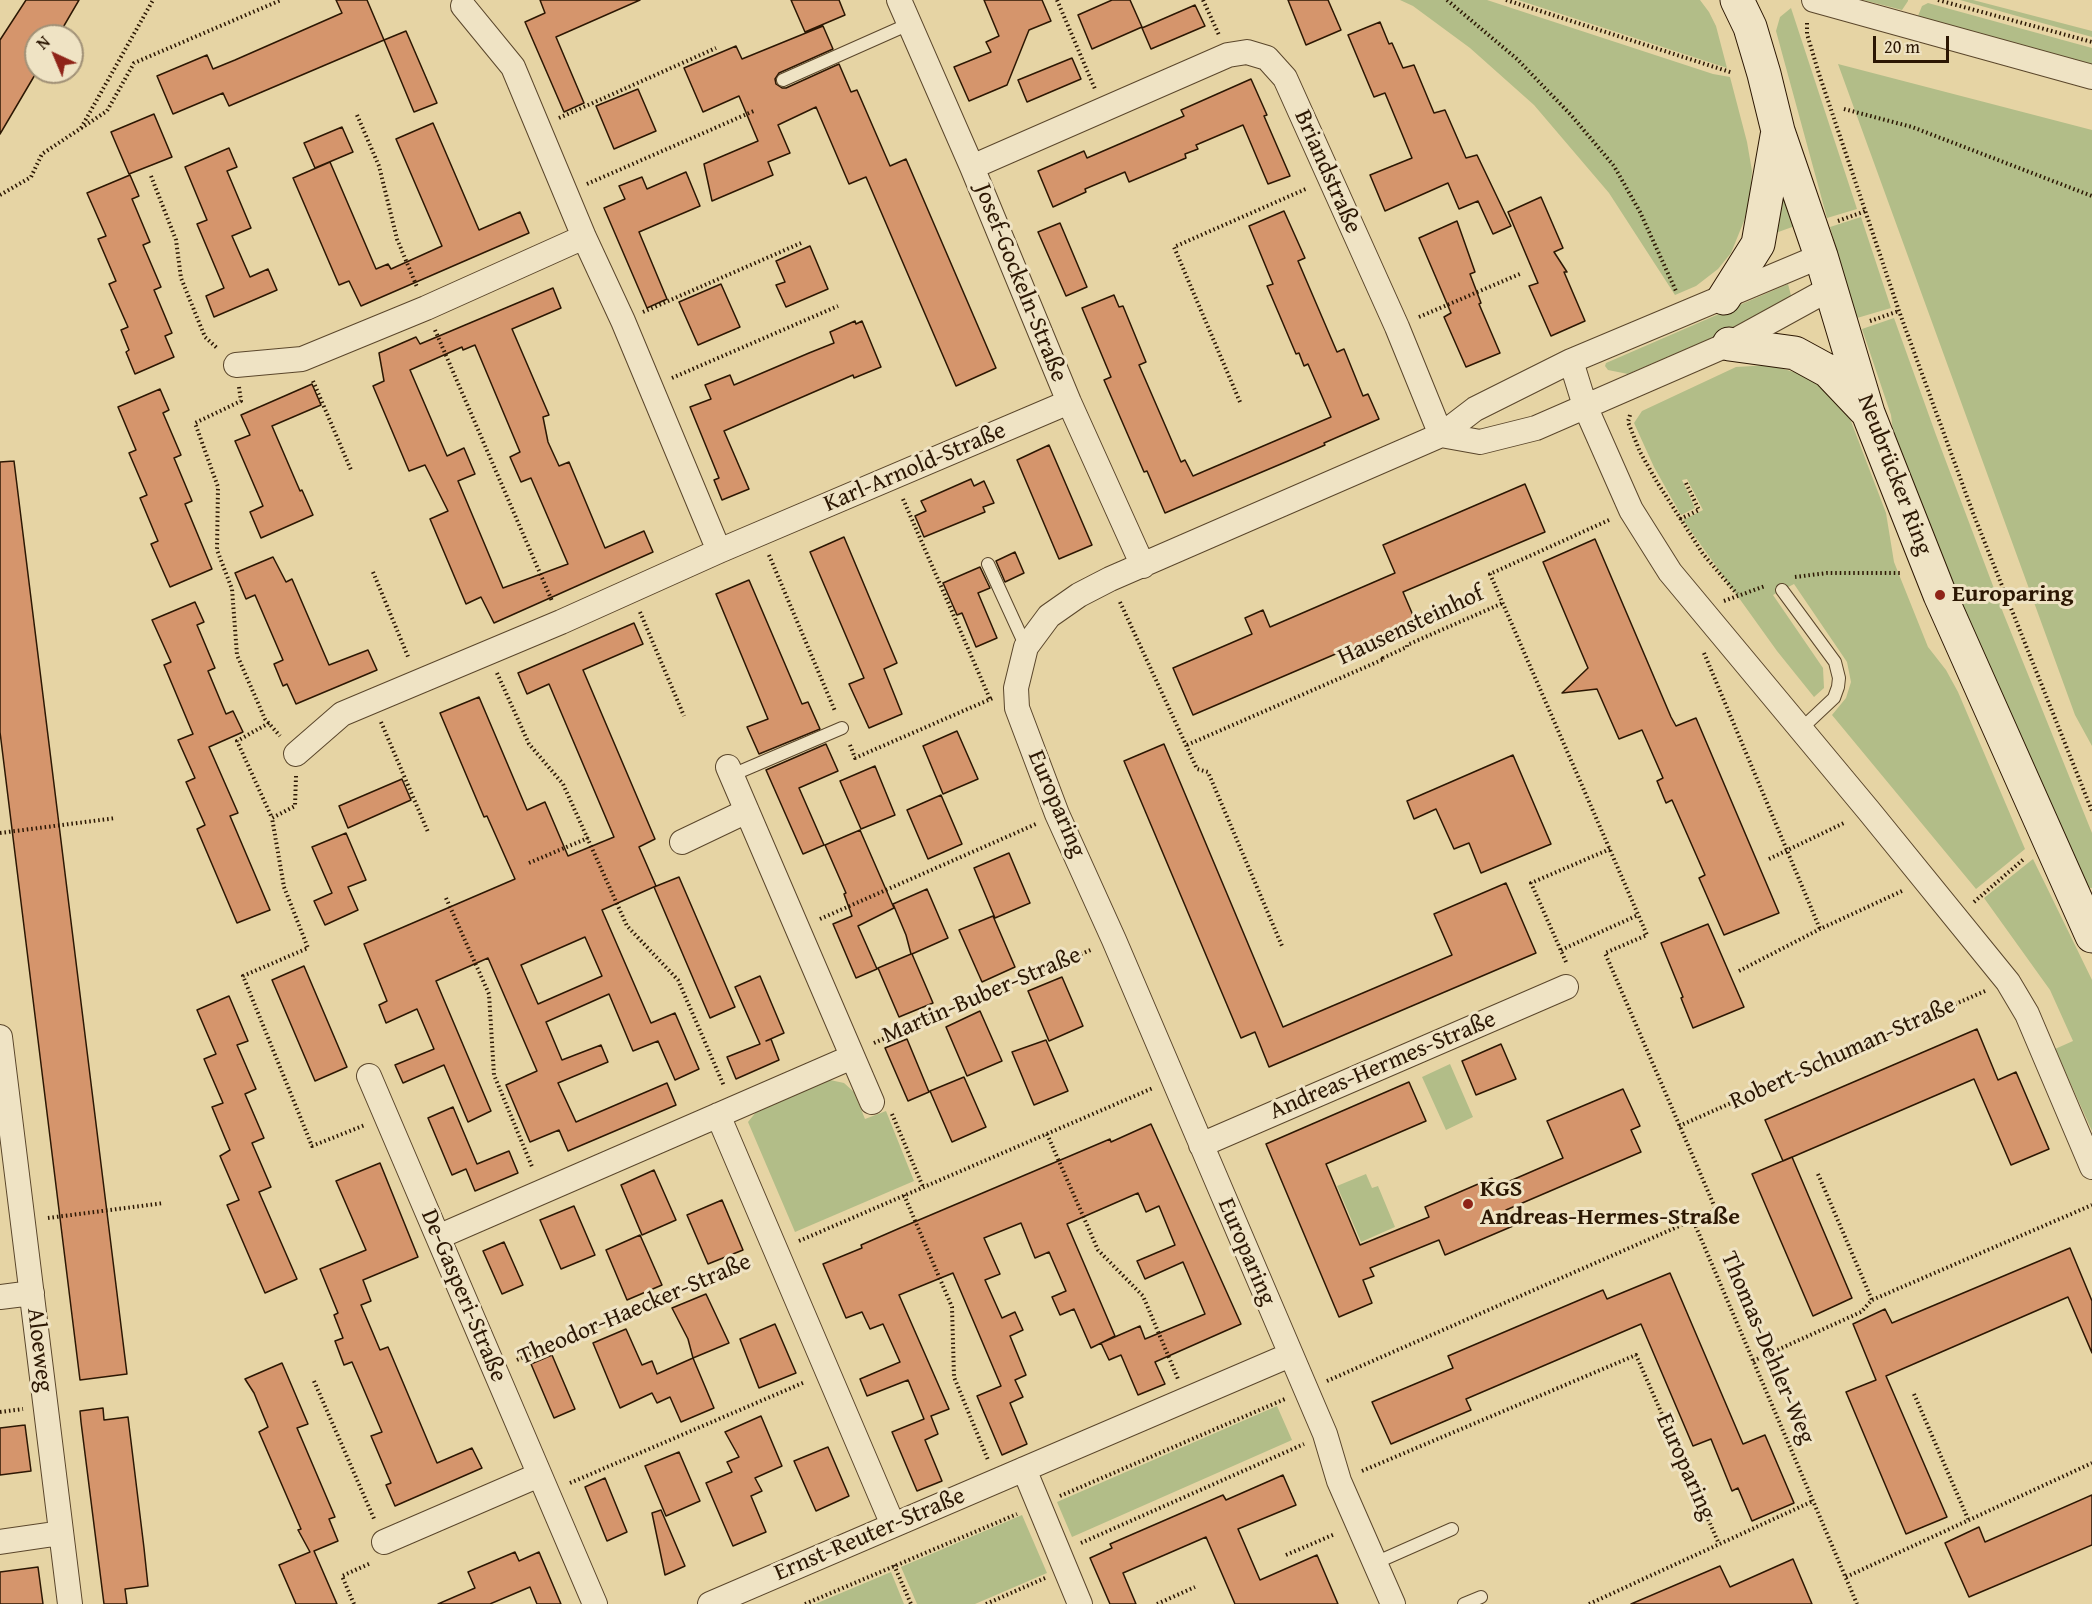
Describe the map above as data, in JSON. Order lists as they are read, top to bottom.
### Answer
{
  "streets": {
    "main road": ["Neubrücker Ring"],
    "street": [
      "Briandstraße",
      "Josef-Gockeln-Straße",
      "Karl-Arnold-Straße",
      "Europaring",
      "Andreas-Hermes-Straße",
      "De-Gasperi-Straße",
      "Theodor-Haecker-Straße",
      "Aloeweg",
      "Ernst-Reuter-Straße"
    ],
    "path": [
      "Hausensteinhof",
      "Martin-Buber-Straße",
      "Robert-Schuman-Straße",
      "Thomas-Dehler-Weg"
    ]
  },
  "crossings": [
    ["Briandstraße", "Josef-Gockeln-Straße"],
    ["Briandstraße", "Europaring"],
    ["Josef-Gockeln-Straße", "Karl-Arnold-Straße"],
    ["Josef-Gockeln-Straße", "Europaring"],
    ["Neubrücker Ring", "Europaring"],
    ["Hausensteinhof", "Robert-Schuman-Straße"],
    ["Europaring", "Martin-Buber-Straße"],
    ["Europaring", "Andreas-Hermes-Straße"],
    ["Europaring", "Thomas-Dehler-Weg"],
    ["Europaring", "Ernst-Reuter-Straße"],
    ["De-Gasperi-Straße", "Theodor-Haecker-Straße"],
    ["Theodor-Haecker-Straße", "Ernst-Reuter-Straße"]
  ],
  "places": ["Europaring", "KGS Andreas-Hermes-Straße"],
  "scale_bar": "20 m",
  "north": "top left"
}
